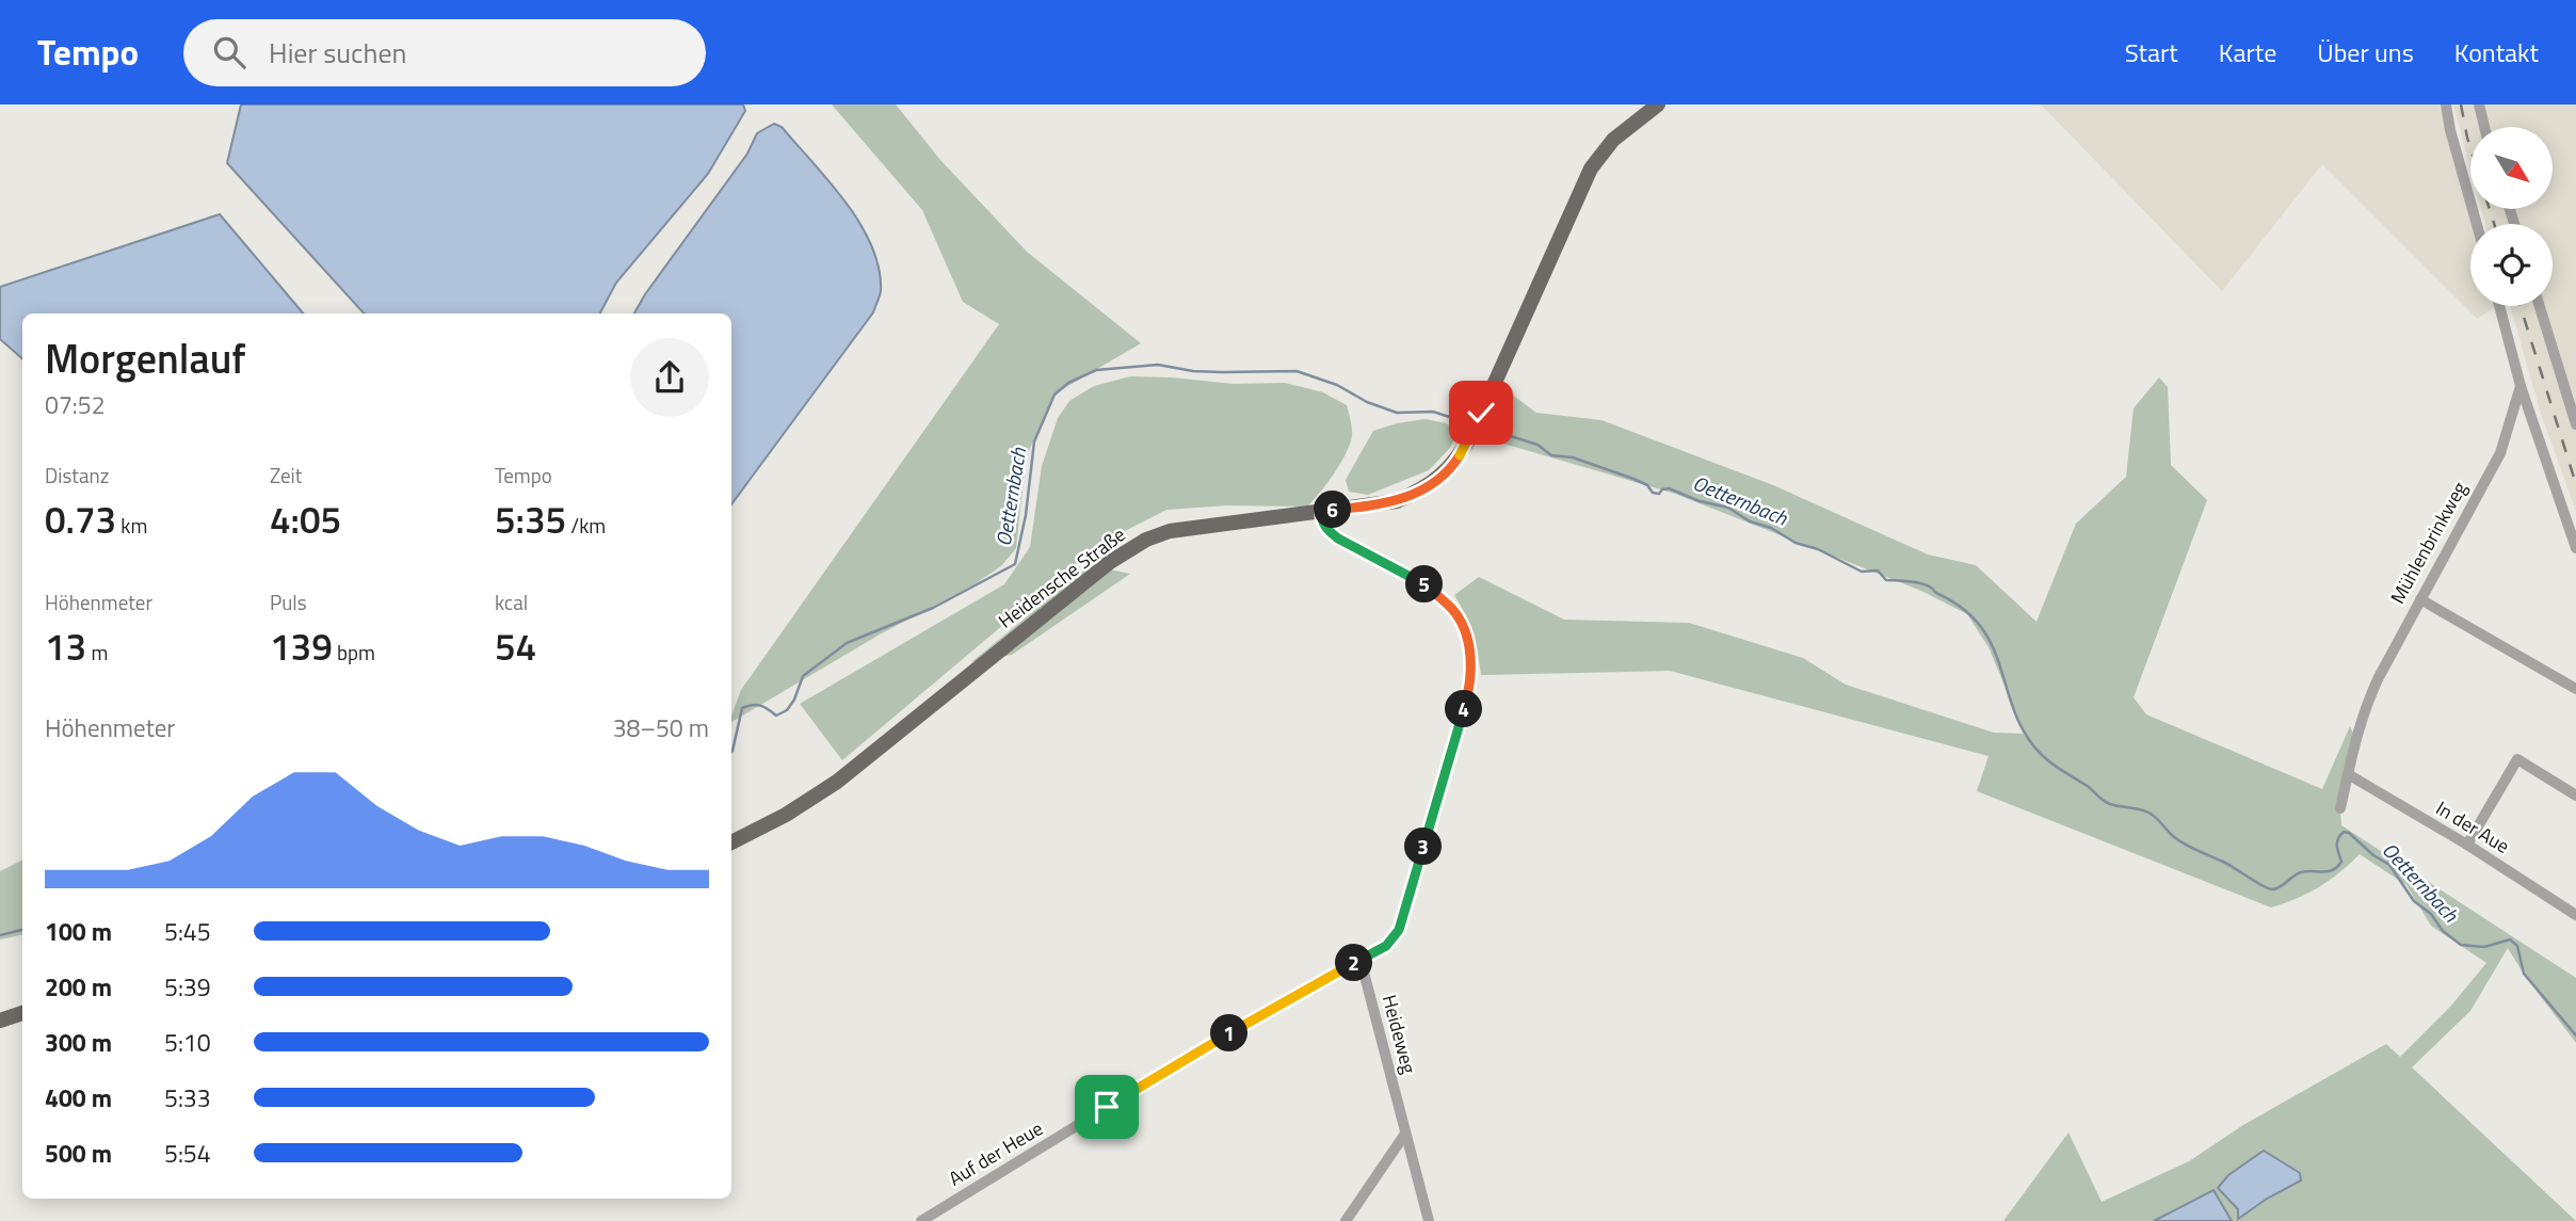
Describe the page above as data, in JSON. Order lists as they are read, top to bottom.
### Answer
{
  "streets": {
    "main road": ["Heidensche Straße"],
    "street": [
      "Mühlenbrinkweg",
      "In der Aue",
      "Heideweg",
      "Auf der Heue"
    ]
  },
  "crossings": [
    ["Mühlenbrinkweg", "In der Aue"],
    ["Heideweg", "Auf der Heue"]
  ],
  "water": ["Oetternbach"],
  "north": "bottom right",
  "page": {
    "header": "Tempo",
    "search": "Hier suchen",
    "nav": [
      "Start",
      "Karte",
      "Über uns",
      "Kontakt"
    ],
    "heading": ["Morgenlauf", "07:52"],
    "stats": [
      ["Distanz", "0.73 km"],
      ["Zeit", "4:05"],
      ["Tempo", "5:35 /km"],
      ["Höhenmeter", "13 m"],
      ["Puls", "139 bpm"],
      ["kcal", "54"]
    ],
    "pins": [
      "6",
      "5",
      "4",
      "3",
      "2",
      "1"
    ],
    "chart": ["Höhenmeter", "38–50 m"],
    "list": [
      {
        "name": "100 m",
        "note": "5:45"
      },
      {
        "name": "200 m",
        "note": "5:39"
      },
      {
        "name": "300 m",
        "note": "5:10"
      },
      {
        "name": "400 m",
        "note": "5:33"
      },
      {
        "name": "500 m",
        "note": "5:54"
      }
    ]
  }
}
